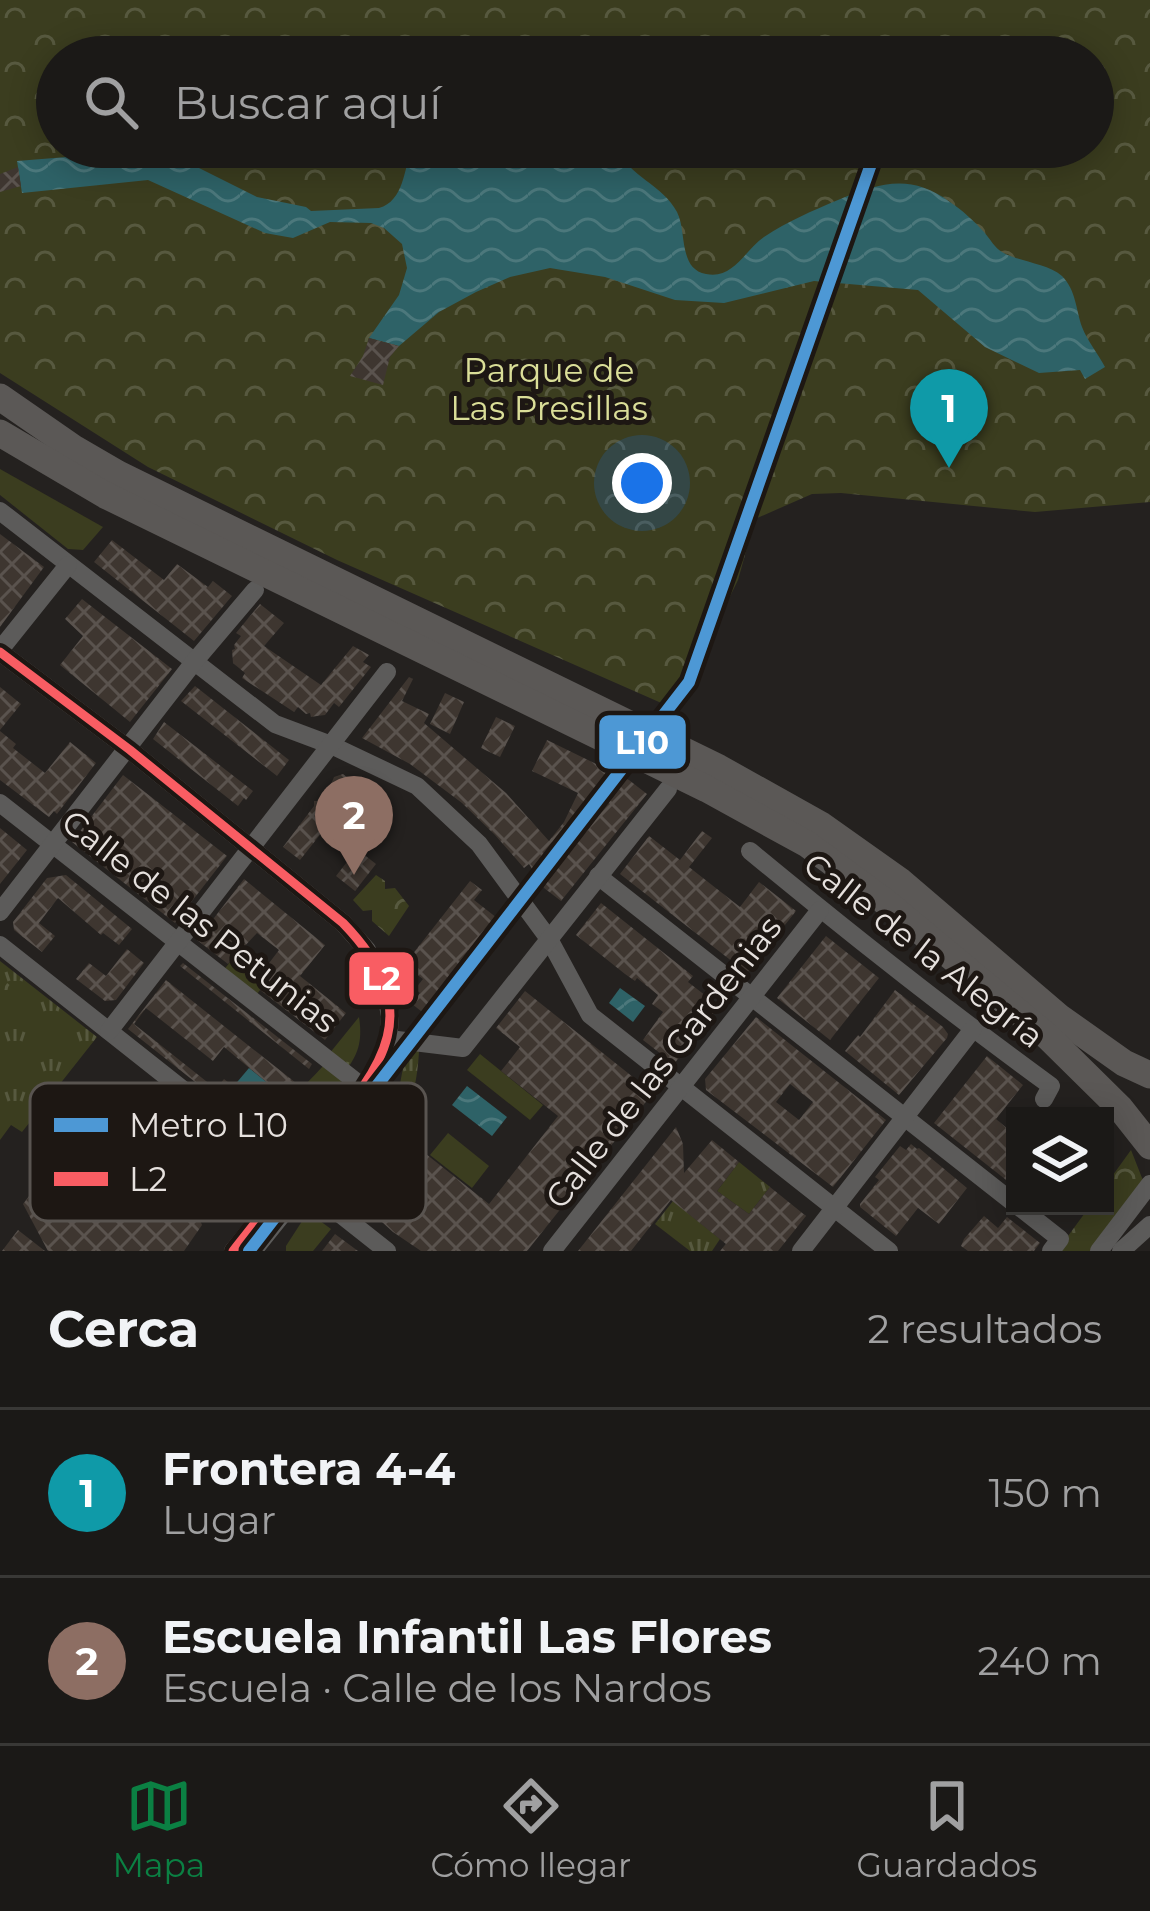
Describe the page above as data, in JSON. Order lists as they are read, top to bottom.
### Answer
{
  "streets": {
    "street": ["Calle de las Petunias", "Calle de la Alegría", "Calle de las Gardenias"]
  },
  "crossings": [
    ["Calle de la Alegría", "Calle de las Gardenias"]
  ],
  "parks": ["Parque de Las Presillas"],
  "lines": ["metro line L10", "transit line L2"],
  "legend": ["Metro L10", "L2"],
  "page": {
    "search": "Buscar aquí",
    "pins": ["1", "2"],
    "heading": ["Cerca", "2 resultados"],
    "list": [
      {
        "mark": "1",
        "name": "Frontera 4-4",
        "note": "Lugar",
        "value": "150 m"
      },
      {
        "mark": "2",
        "name": "Escuela Infantil Las Flores",
        "note": "Escuela · Calle de los Nardos",
        "value": "240 m"
      }
    ],
    "nav": ["Mapa", "Cómo llegar", "Guardados"]
  }
}
